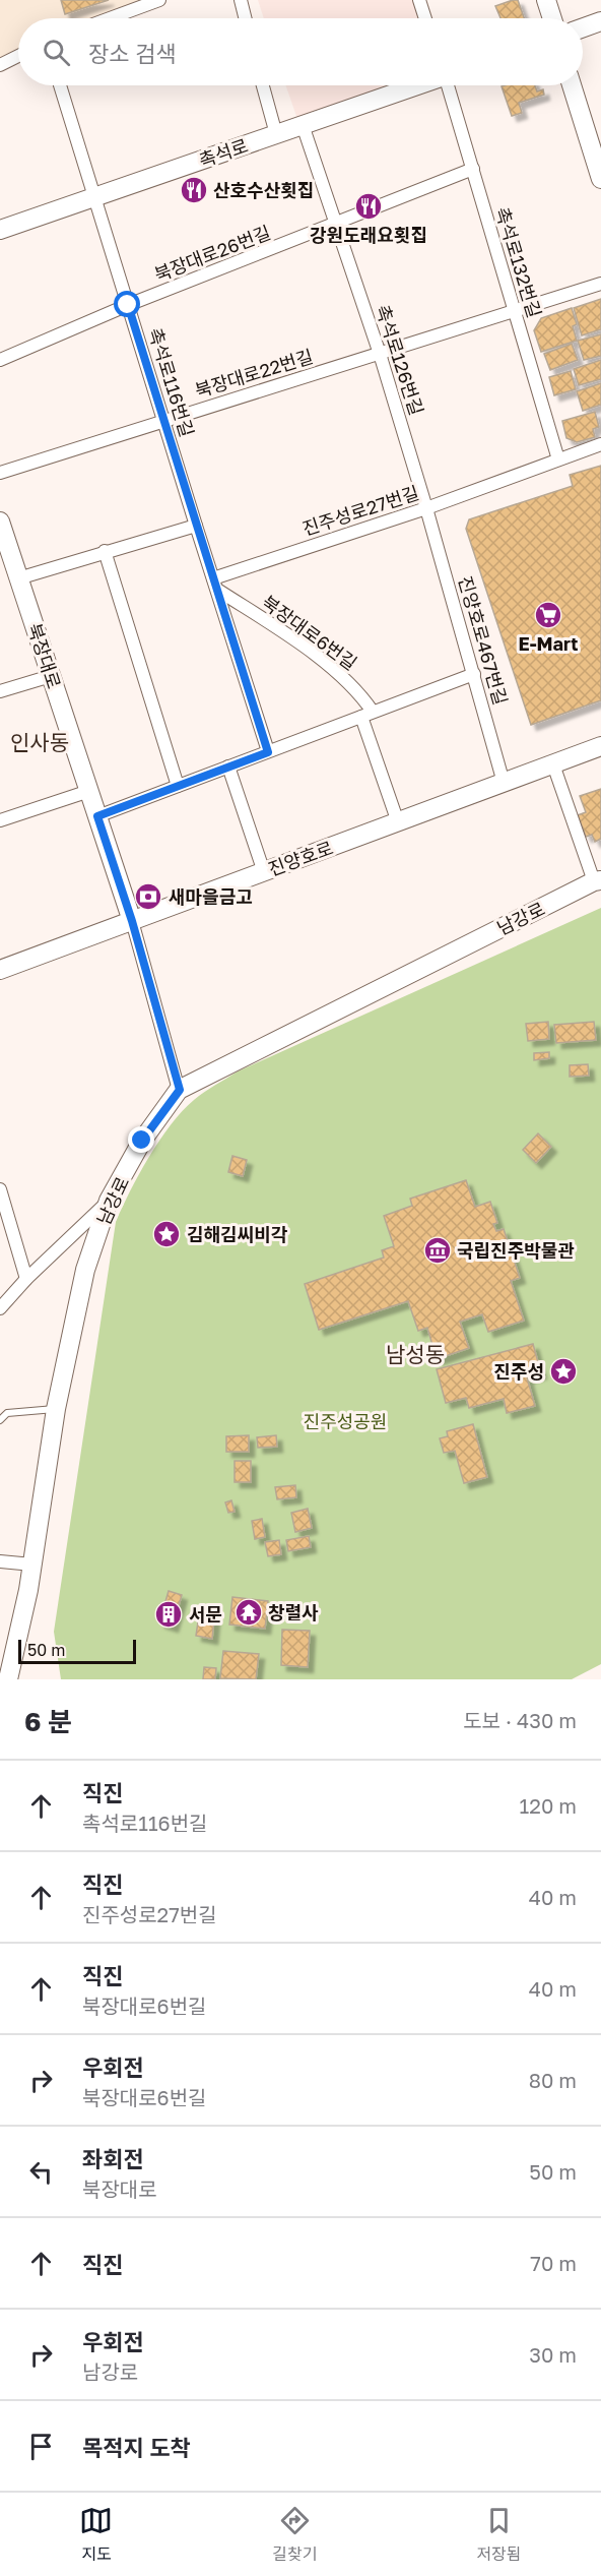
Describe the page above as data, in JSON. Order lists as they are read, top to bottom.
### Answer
{
  "streets": {
    "street": [
      "촉석로",
      "북장대로26번길",
      "촉석로132번길",
      "촉석로126번길",
      "북장대로22번길",
      "촉석로116번길",
      "진주성로27번길",
      "북장대로6번길",
      "진양호로467번길",
      "북장대로",
      "진양호로",
      "남강로"
    ]
  },
  "crossings": [
    ["촉석로", "촉석로126번길"],
    ["촉석로", "촉석로116번길"],
    ["북장대로26번길", "촉석로126번길"],
    ["북장대로26번길", "촉석로116번길"],
    ["촉석로132번길", "북장대로22번길"],
    ["촉석로132번길", "진주성로27번길"],
    ["촉석로126번길", "북장대로22번길"],
    ["촉석로126번길", "진주성로27번길"],
    ["촉석로126번길", "진양호로467번길"],
    ["북장대로22번길", "촉석로116번길"],
    ["촉석로116번길", "진주성로27번길"],
    ["촉석로116번길", "북장대로6번길"],
    ["진주성로27번길", "북장대로6번길"],
    ["진주성로27번길", "진양호로467번길"],
    ["북장대로6번길", "진양호로"],
    ["진양호로467번길", "진양호로"],
    ["북장대로", "진양호로"]
  ],
  "districts": ["인사동", "남성동"],
  "parks": ["진주성공원"],
  "places": {
    "restaurant": ["산호수산횟집", "강원도래요횟집"],
    "supermarket": ["E-Mart"],
    "bank": ["새마을금고"],
    "place": ["김해김씨비각", "진주성"],
    "museum": ["국립진주박물관"],
    "temple": ["창렬사"],
    "building": ["서문"]
  },
  "scale_bar": "50 m",
  "page": {
    "search": "장소 검색",
    "scale": "50 m",
    "heading": ["6 분", "도보 · 430 m"],
    "list": [
      ["직진", "촉석로116번길", "120 m"],
      ["직진", "진주성로27번길", "40 m"],
      ["직진", "북장대로6번길", "40 m"],
      ["우회전", "북장대로6번길", "80 m"],
      ["좌회전", "북장대로", "50 m"],
      ["직진", "70 m"],
      ["우회전", "남강로", "30 m"],
      "목적지 도착"
    ],
    "nav": ["지도", "길찾기", "저장됨"]
  }
}
